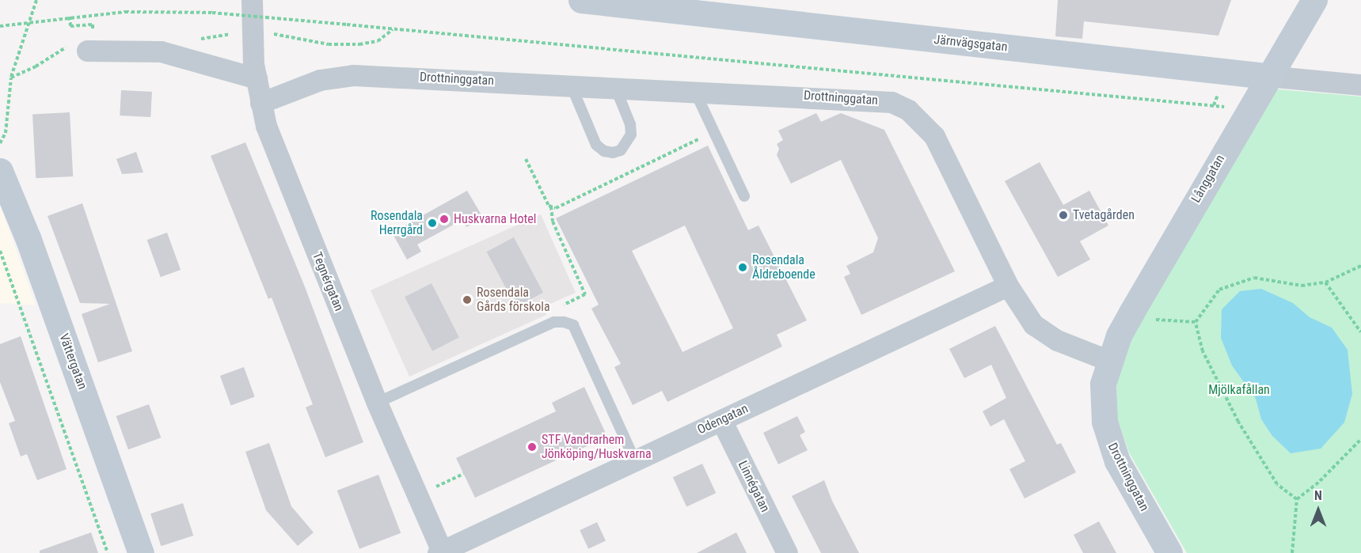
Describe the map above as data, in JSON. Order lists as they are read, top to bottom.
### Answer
{
  "streets": {
    "street": [
      "Järnvägsgatan",
      "Drottninggatan",
      "Långgatan",
      "Tegnérgatan",
      "Vättergatan",
      "Odengatan",
      "Linnégatan"
    ]
  },
  "crossings": [
    ["Järnvägsgatan", "Långgatan"],
    ["Drottninggatan", "Långgatan"],
    ["Drottninggatan", "Tegnérgatan"],
    ["Drottninggatan", "Odengatan"],
    ["Tegnérgatan", "Odengatan"],
    ["Odengatan", "Linnégatan"]
  ],
  "parks": ["Mjölkafållan"],
  "places": [
    "Tvetagården",
    "Huskvarna Hotel",
    "Rosendala Herrgård",
    "Rosendala Åldreboende",
    "Rosendala Gårds förskola",
    "STF Vandrarhem Jönköping/Huskvarna"
  ],
  "north": "top"
}
